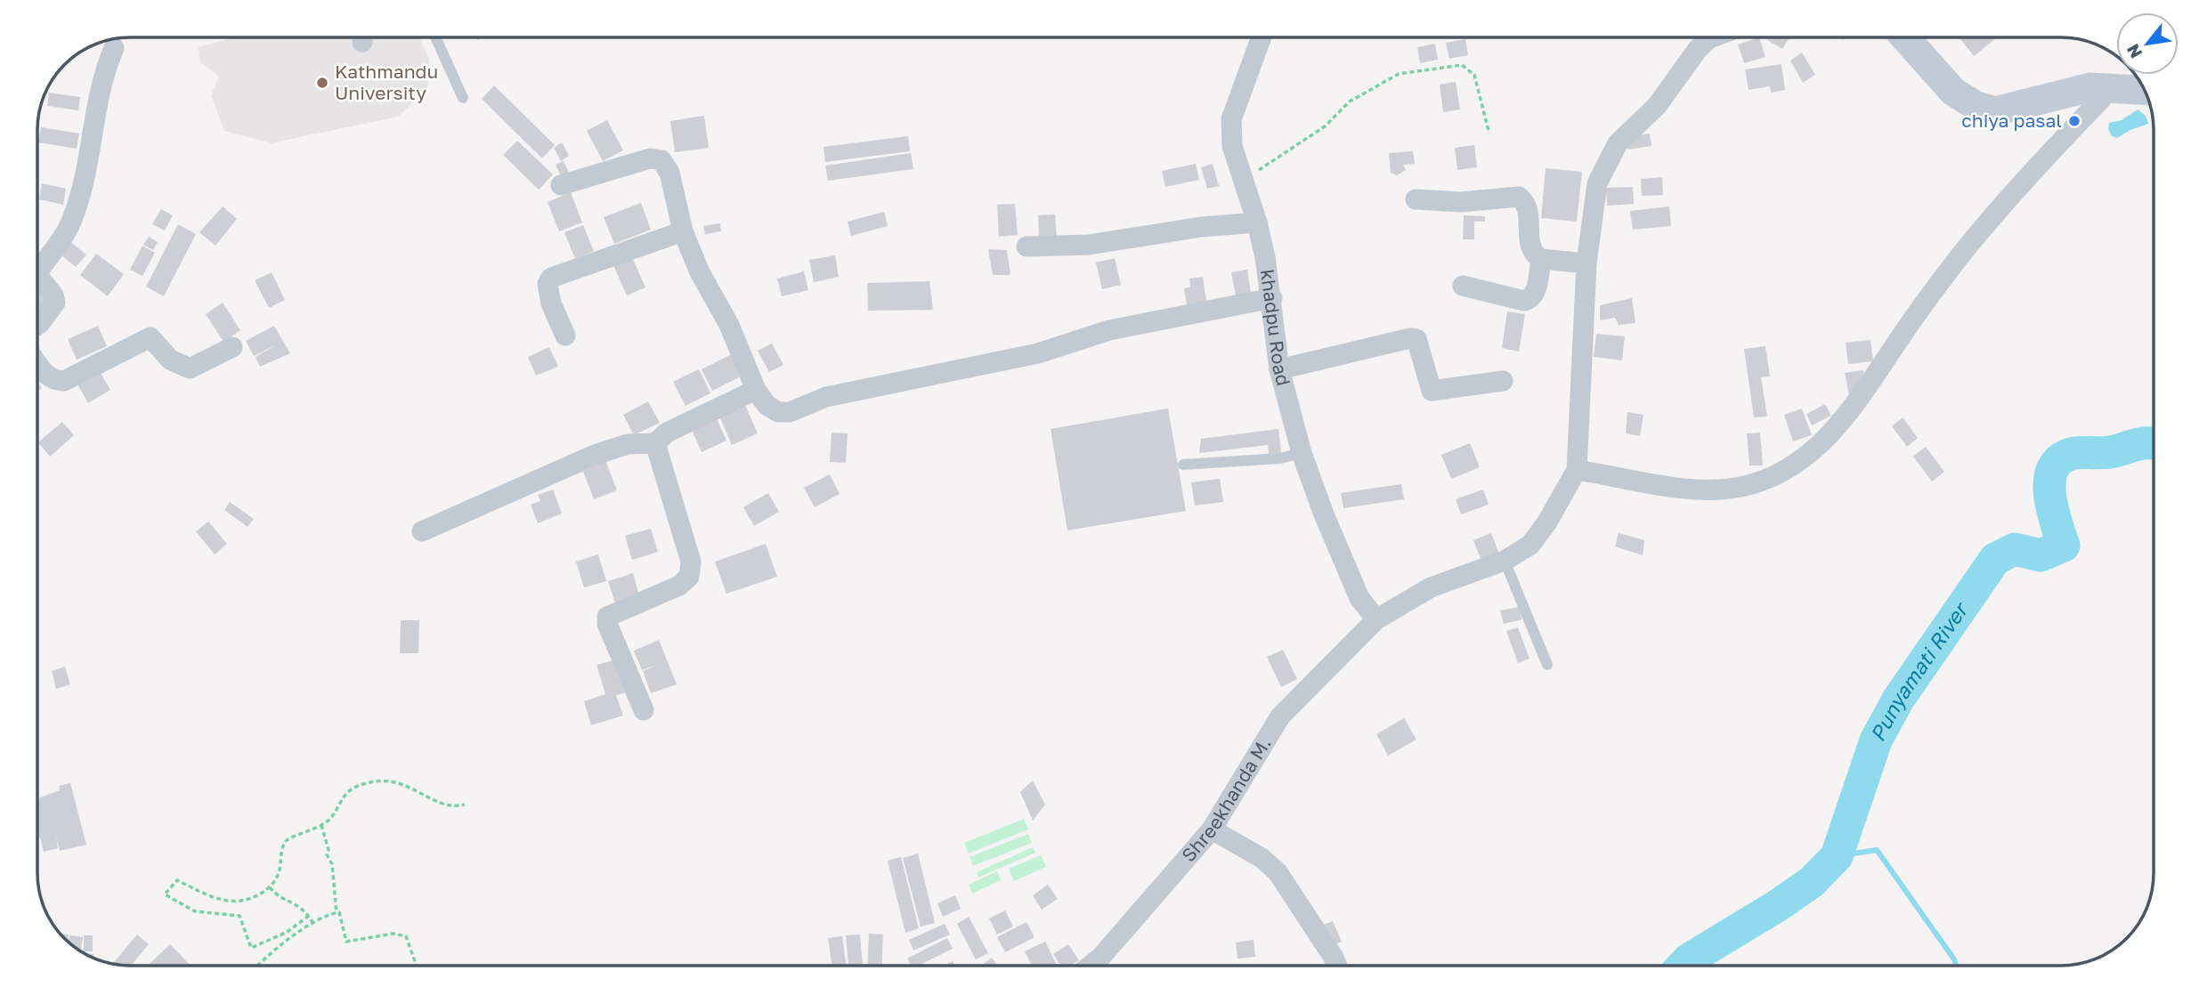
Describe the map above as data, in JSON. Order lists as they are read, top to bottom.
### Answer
{
  "streets": {
    "street": ["khadpu Road", "Shreekhanda M."]
  },
  "crossings": [
    ["khadpu Road", "Shreekhanda M."]
  ],
  "water": ["Punyamati River"],
  "places": ["Kathmandu University", "chiya pasal"],
  "north": "bottom left"
}
